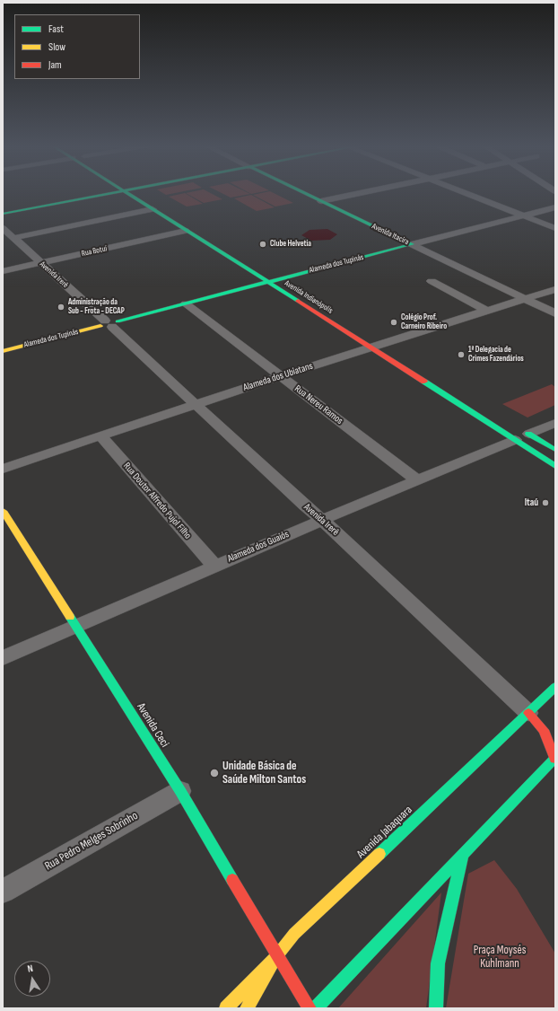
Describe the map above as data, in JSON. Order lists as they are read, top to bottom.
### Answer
{
  "streets": {
    "main road": [
      "Avenida Itacira",
      "Alameda dos Tupinás",
      "Avenida Indianópolis",
      "Avenida Ceci",
      "Avenida Jabaquara"
    ],
    "street": [
      "Rua Botuí",
      "Avenida Irerê",
      "Alameda dos Ubiatans",
      "Rua Nereu Ramos",
      "Rua Doutor Alfredo Pujol Filho",
      "Alameda dos Guaiós",
      "Rua Pedro Melges Sobrinho"
    ]
  },
  "crossings": [
    ["Avenida Itacira", "Alameda dos Tupinás"],
    ["Avenida Itacira", "Alameda dos Ubiatans"],
    ["Rua Botuí", "Avenida Irerê"],
    ["Rua Botuí", "Avenida Indianópolis"],
    ["Alameda dos Tupinás", "Avenida Irerê"],
    ["Alameda dos Tupinás", "Avenida Indianópolis"],
    ["Alameda dos Tupinás", "Rua Nereu Ramos"],
    ["Avenida Irerê", "Alameda dos Ubiatans"],
    ["Avenida Irerê", "Alameda dos Guaiós"],
    ["Avenida Irerê", "Avenida Jabaquara"],
    ["Avenida Indianópolis", "Alameda dos Ubiatans"],
    ["Avenida Indianópolis", "Alameda dos Guaiós"],
    ["Alameda dos Ubiatans", "Rua Nereu Ramos"],
    ["Alameda dos Ubiatans", "Rua Doutor Alfredo Pujol Filho"],
    ["Rua Nereu Ramos", "Alameda dos Guaiós"],
    ["Rua Doutor Alfredo Pujol Filho", "Alameda dos Guaiós"],
    ["Alameda dos Guaiós", "Avenida Ceci"],
    ["Avenida Ceci", "Avenida Jabaquara"],
    ["Avenida Ceci", "Rua Pedro Melges Sobrinho"]
  ],
  "parks": ["Praça Moysés Kuhlmann"],
  "places": [
    "Clube Helvetia",
    "Administração da Sub - Frota - DECAP",
    "Colégio Prof. Carneiro Ribeiro",
    "1ª Delegacia de Crimes Fazendários",
    "Itaú",
    "Unidade Básica de Saúde Milton Santos"
  ],
  "legend": ["Fast", "Slow", "Jam"],
  "north": "top"
}
